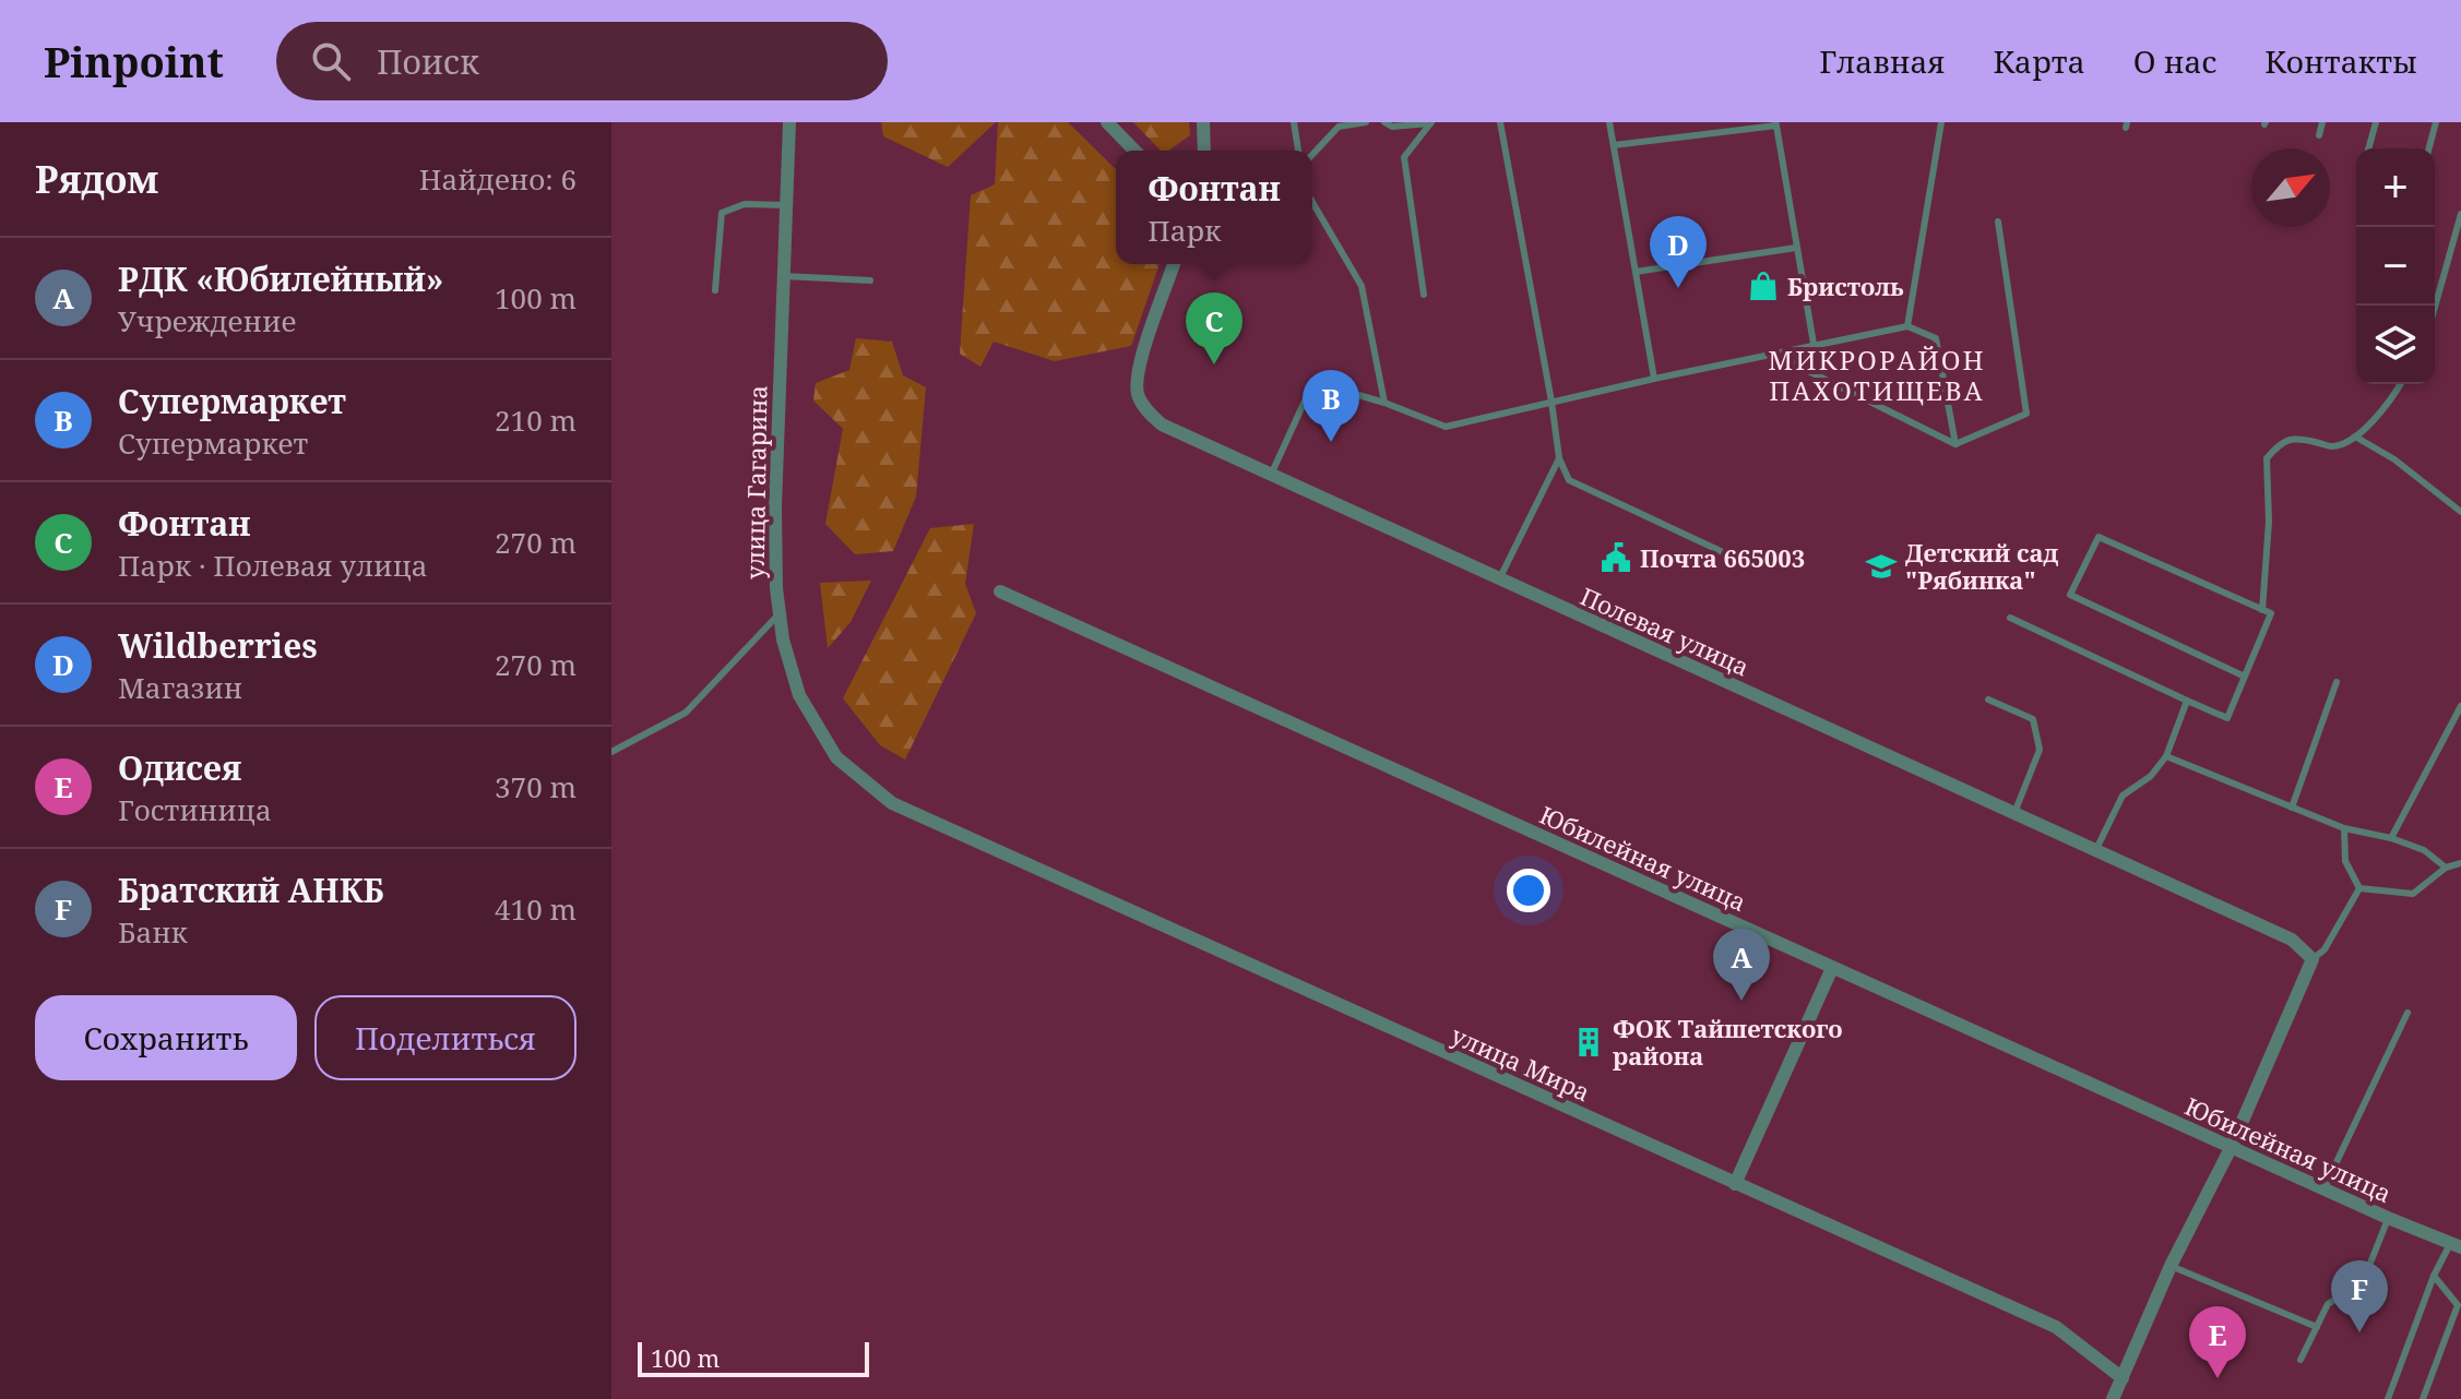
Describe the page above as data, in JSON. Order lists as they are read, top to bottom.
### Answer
{
  "streets": {
    "street": [
      "улица Гагарина",
      "Полевая улица",
      "Юбилейная улица",
      "улица Мира"
    ]
  },
  "crossings": [
    ["улица Гагарина", "улица Мира"]
  ],
  "districts": ["МИКРОРАЙОН ПАХОТИЩЕВА"],
  "places": {
    "shop": ["Бристоль"],
    "public building": ["Почта 665003"],
    "school or university": ["Детский сад \"Рябинка\""],
    "building": ["ФОК Тайшетского района"]
  },
  "scale_bar": "100 m",
  "north": "top right",
  "page": {
    "header": "Pinpoint",
    "search": "Поиск",
    "nav": [
      "Главная",
      "Карта",
      "О нас",
      "Контакты"
    ],
    "heading": ["Рядом", "Найдено: 6"],
    "map_buttons": ["+", "−"],
    "popup": ["Фонтан", "Парк"],
    "pins": [
      "D",
      "C",
      "B",
      "A",
      "F",
      "E"
    ],
    "list": [
      {
        "mark": "A",
        "name": "РДК «Юбилейный»",
        "note": "Учреждение",
        "value": "100 m"
      },
      {
        "mark": "B",
        "name": "Супермаркет",
        "note": "Супермаркет",
        "value": "210 m"
      },
      {
        "mark": "C",
        "name": "Фонтан",
        "note": "Парк · Полевая улица",
        "value": "270 m"
      },
      {
        "mark": "D",
        "name": "Wildberries",
        "note": "Магазин",
        "value": "270 m"
      },
      {
        "mark": "E",
        "name": "Одисея",
        "note": "Гостиница",
        "value": "370 m"
      },
      {
        "mark": "F",
        "name": "Братский АНКБ",
        "note": "Банк",
        "value": "410 m"
      }
    ],
    "buttons": ["Сохранить", "Поделиться"],
    "scale": "100 m"
  }
}
